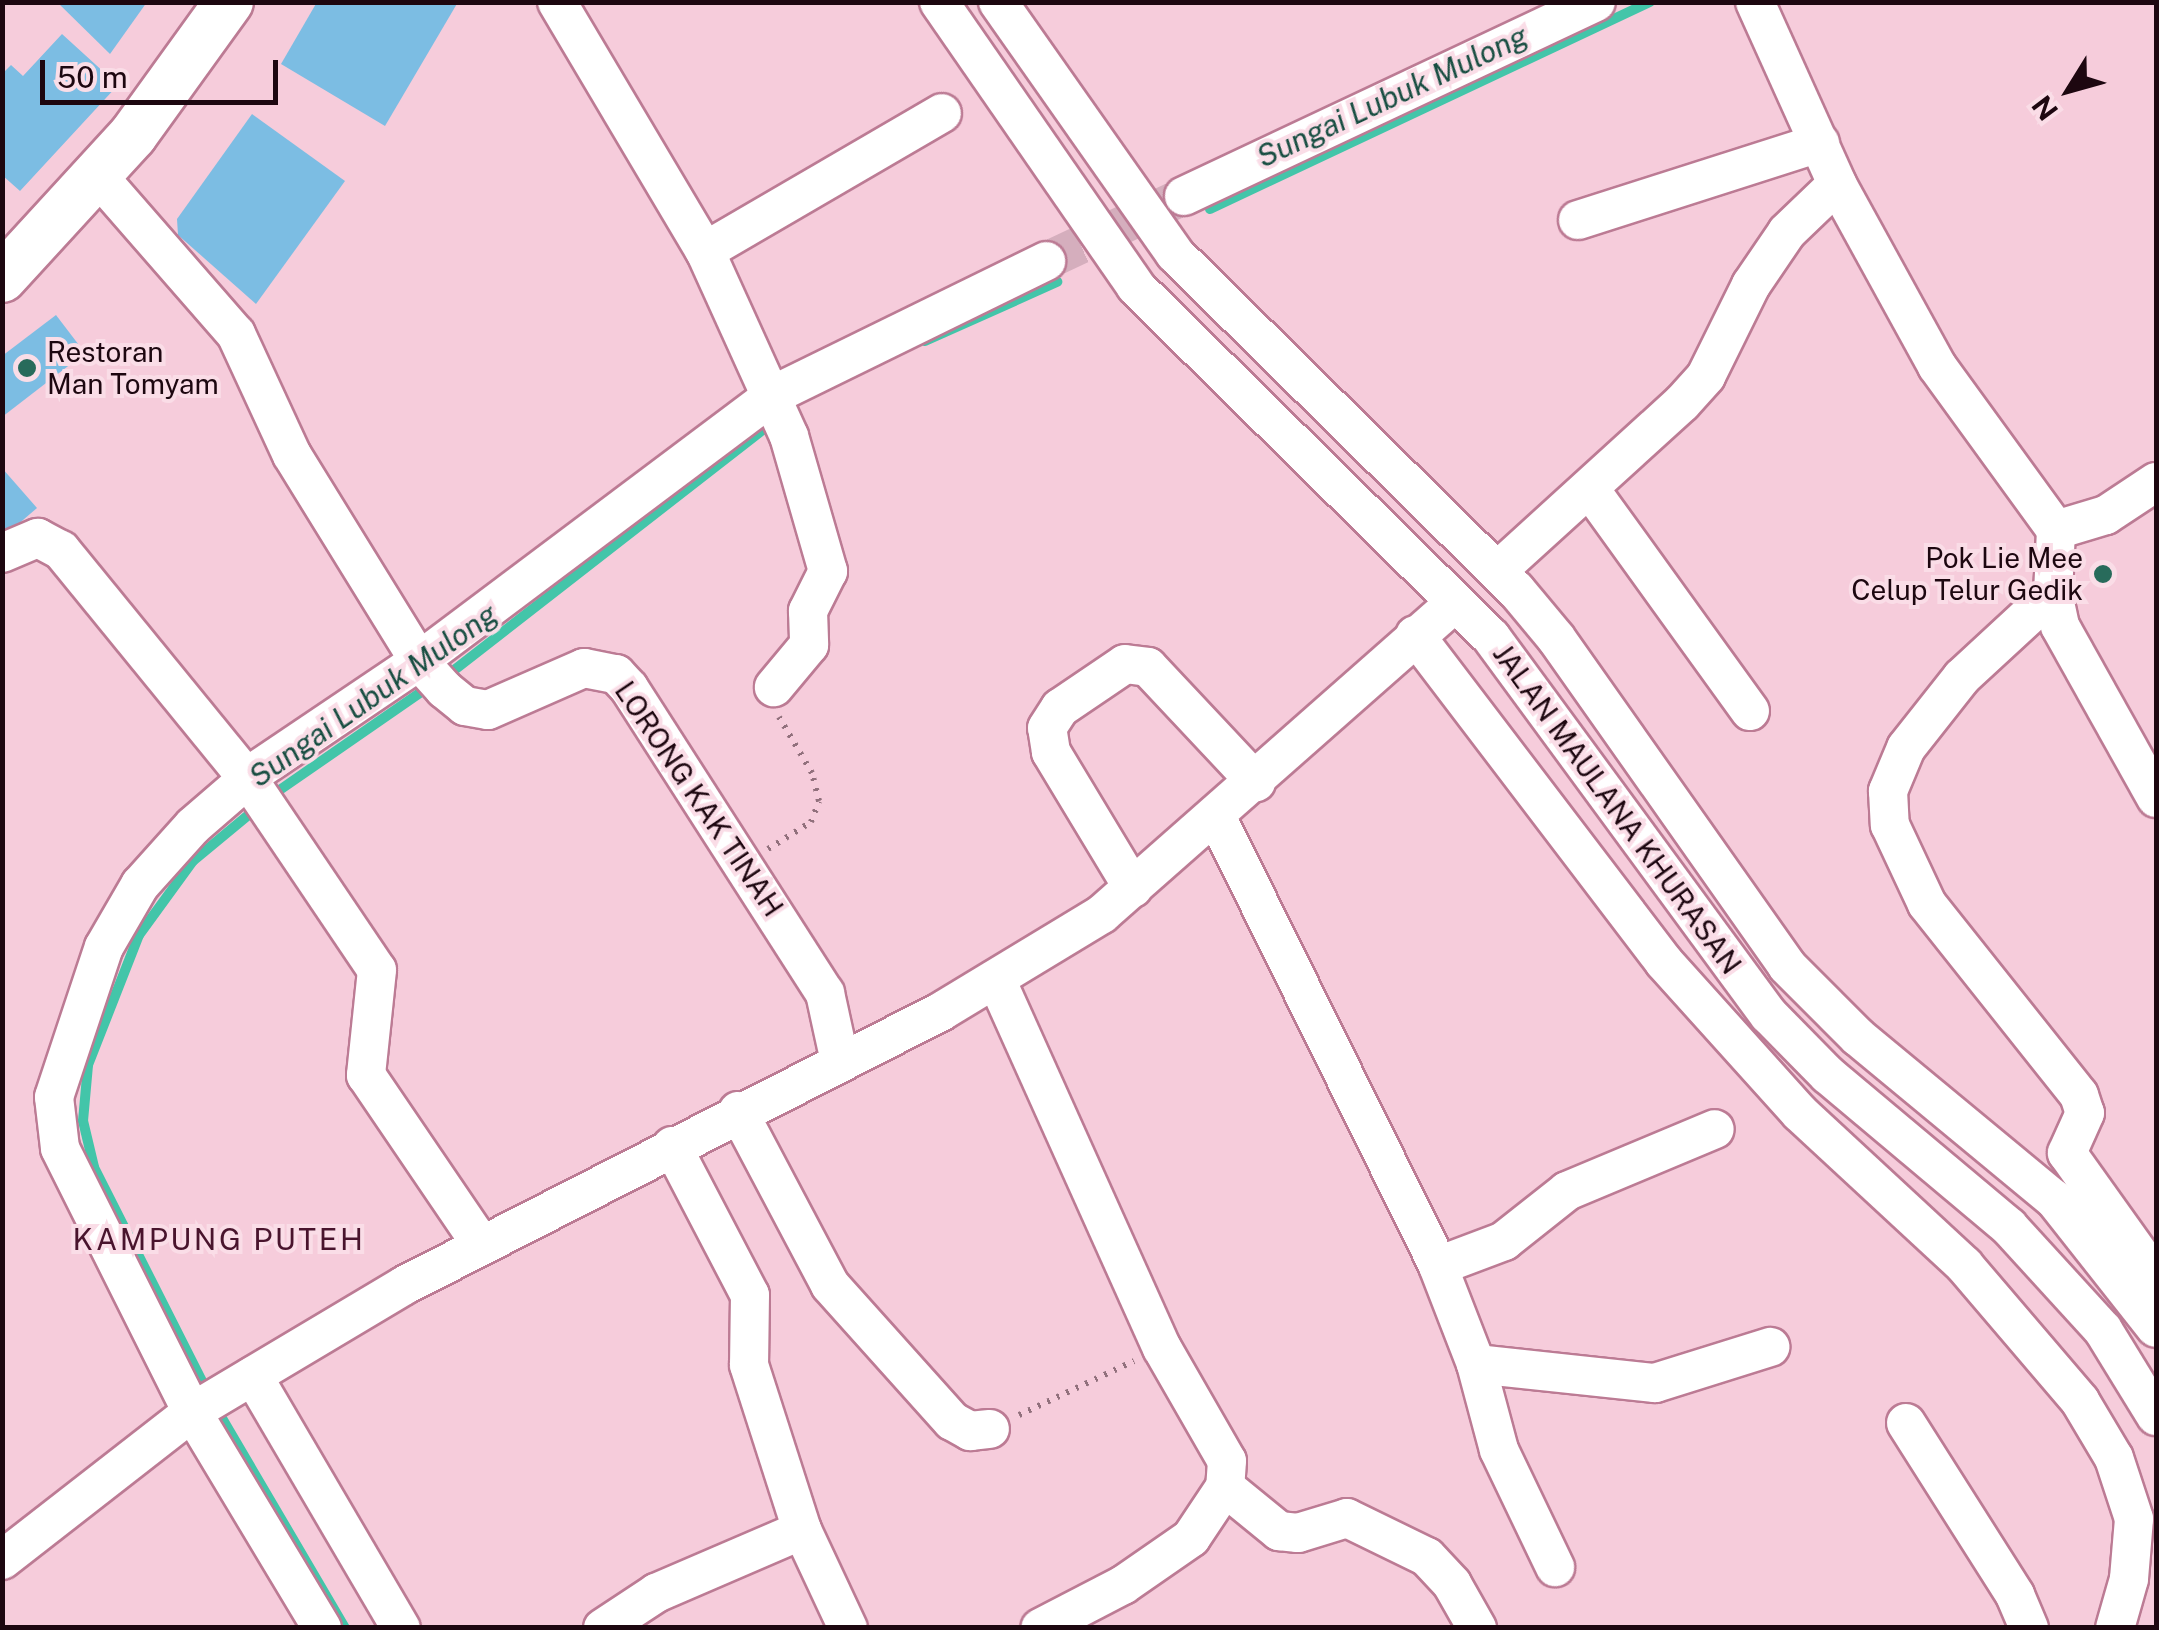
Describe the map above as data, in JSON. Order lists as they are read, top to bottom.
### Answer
{
  "streets": {
    "street": ["LORONG KAK TINAH", "JALAN MAULANA KHURASAN"]
  },
  "districts": ["KAMPUNG PUTEH"],
  "water": ["Sungai Lubuk Mulong"],
  "places": ["Restoran Man Tomyam", "Pok Lie Mee Celup Telur Gedik"],
  "scale_bar": "50 m",
  "north": "bottom left"
}
